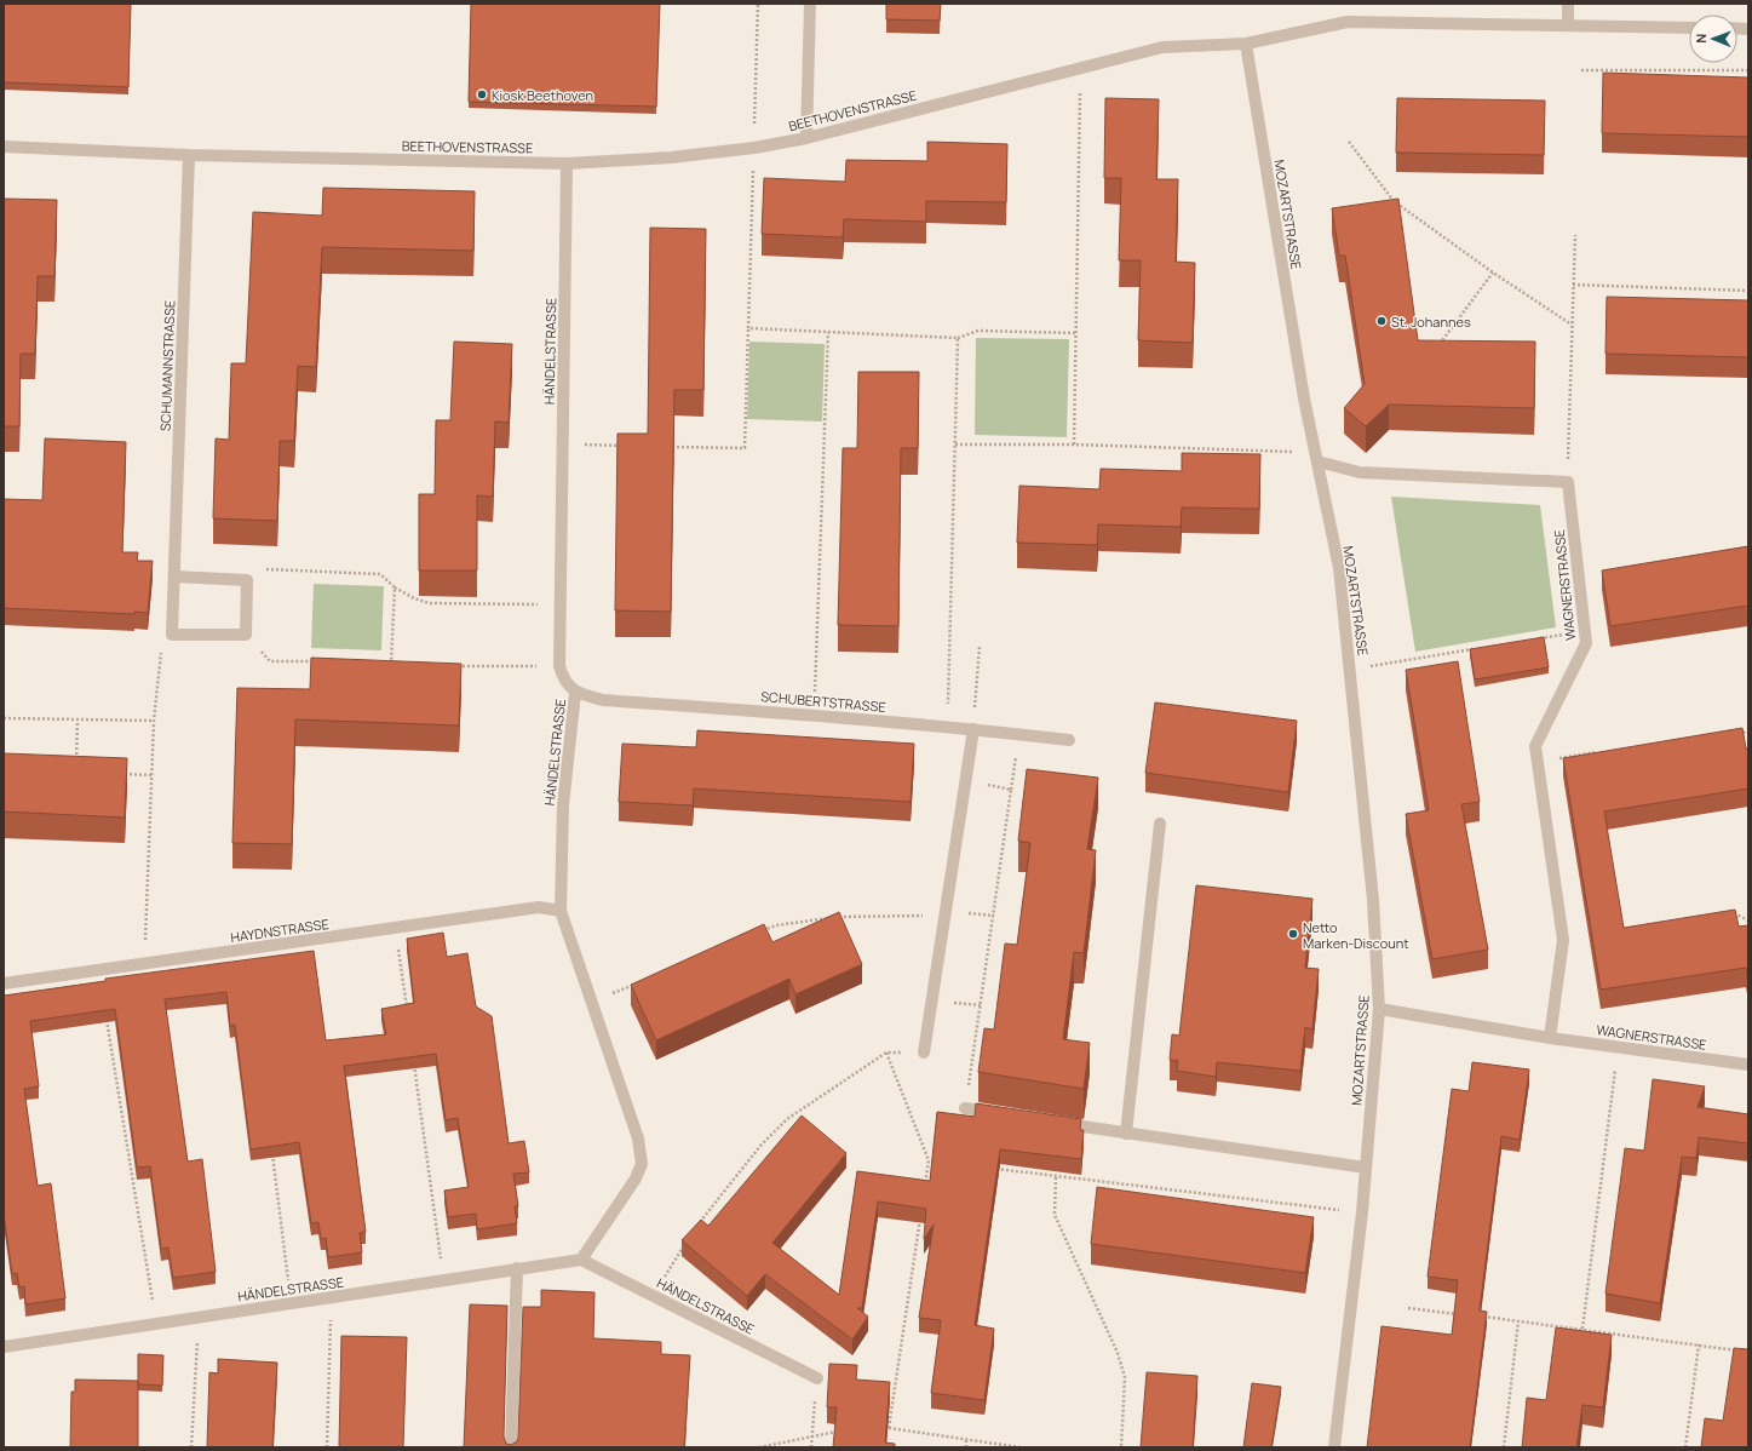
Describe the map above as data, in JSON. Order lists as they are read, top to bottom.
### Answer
{
  "streets": {
    "street": [
      "BEETHOVENSTRASSE",
      "MOZARTSTRASSE",
      "HÄNDELSTRASSE",
      "SCHUMANNSTRASSE",
      "WAGNERSTRASSE",
      "SCHUBERTSTRASSE",
      "HAYDNSTRASSE"
    ]
  },
  "crossings": [
    ["BEETHOVENSTRASSE", "MOZARTSTRASSE"],
    ["BEETHOVENSTRASSE", "HÄNDELSTRASSE"],
    ["BEETHOVENSTRASSE", "SCHUMANNSTRASSE"],
    ["MOZARTSTRASSE", "WAGNERSTRASSE"],
    ["HÄNDELSTRASSE", "SCHUBERTSTRASSE"],
    ["HÄNDELSTRASSE", "HAYDNSTRASSE"]
  ],
  "places": ["Kiosk Beethoven", "St. Johannes", "Netto Marken-Discount"],
  "north": "left"
}
